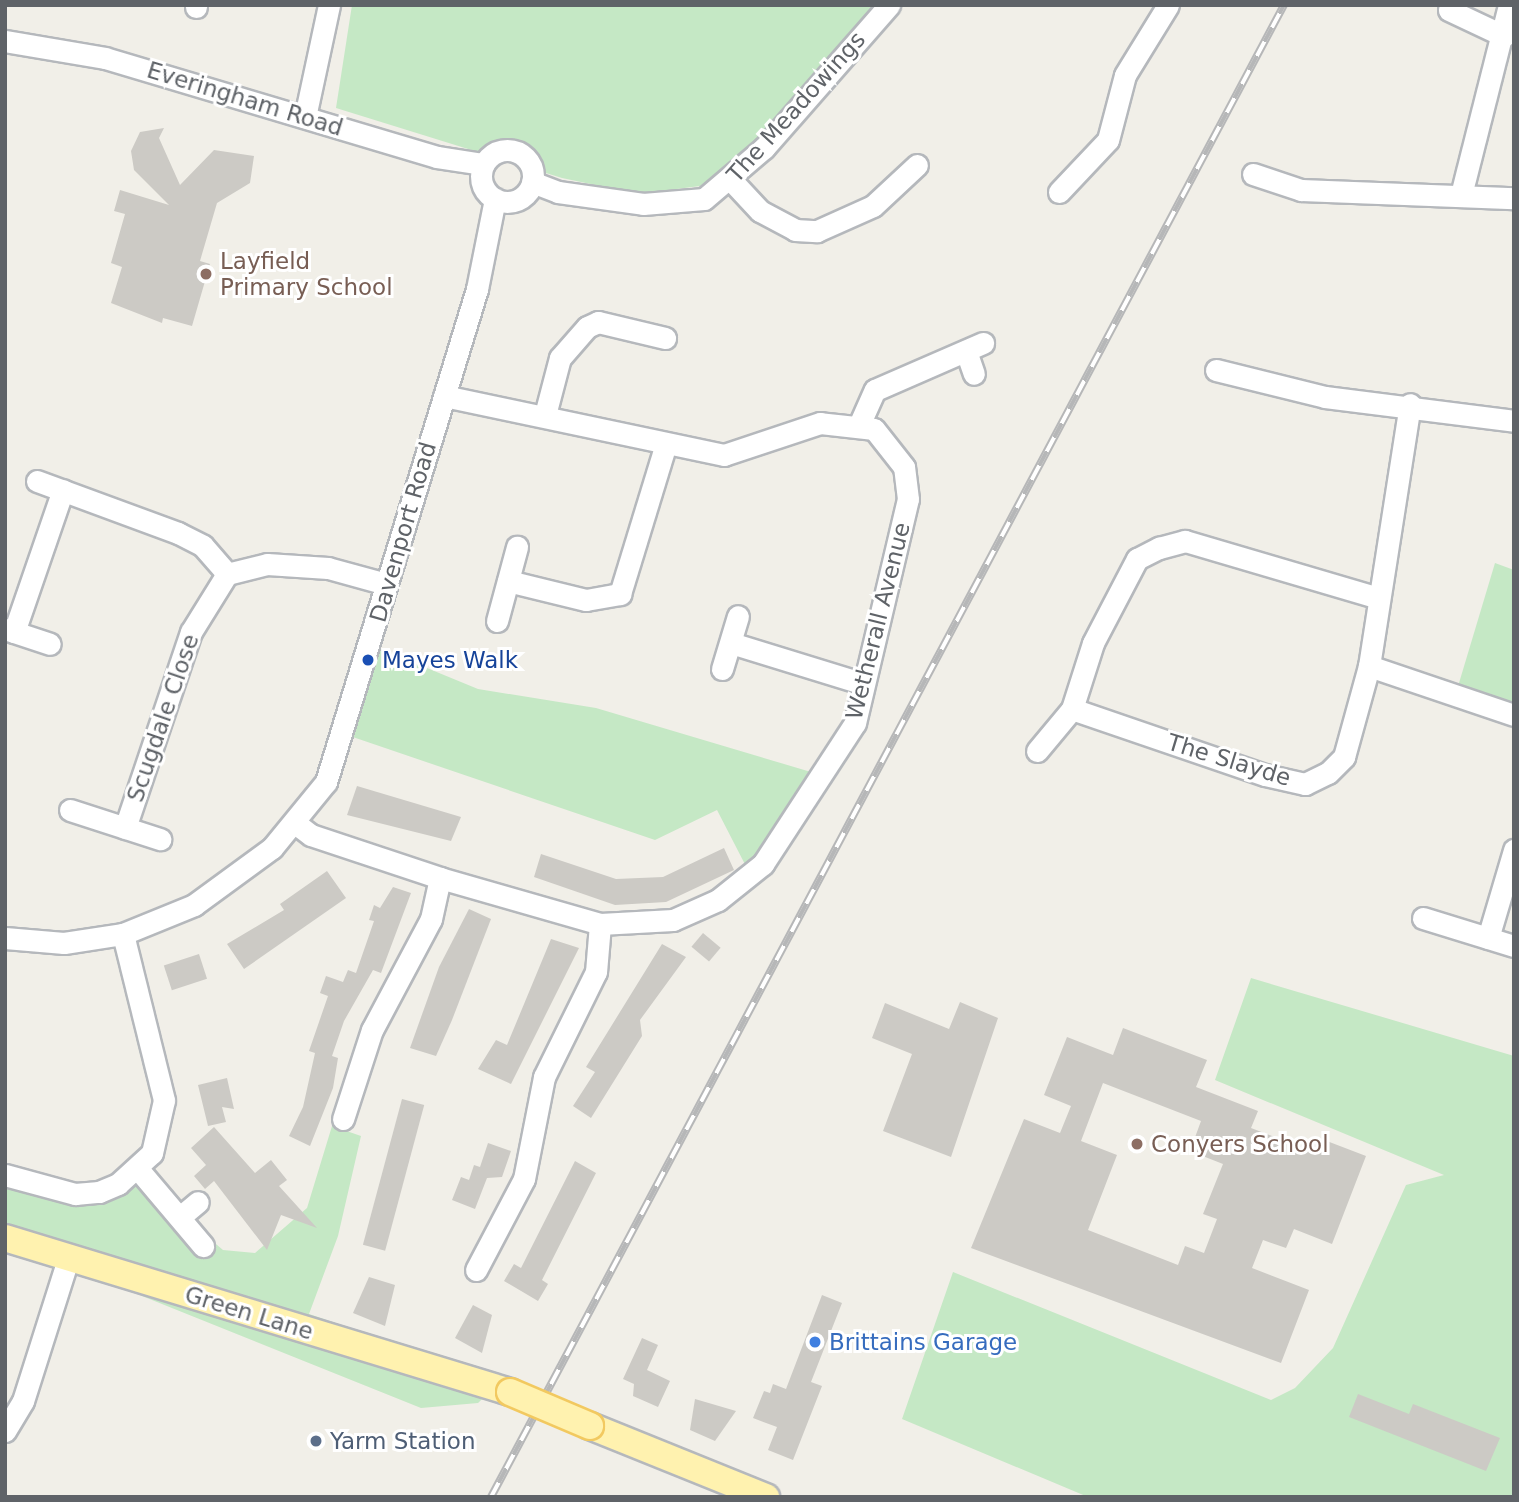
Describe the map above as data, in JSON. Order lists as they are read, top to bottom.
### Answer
{
  "streets": {
    "main road": ["Green Lane"],
    "street": [
      "Everingham Road",
      "The Meadowings",
      "Davenport Road",
      "Wetherall Avenue",
      "Scugdale Close",
      "The Slayde"
    ]
  },
  "crossings": [
    ["Everingham Road", "The Meadowings"],
    ["Everingham Road", "Davenport Road"],
    ["The Meadowings", "Davenport Road"],
    ["Davenport Road", "Wetherall Avenue"]
  ],
  "places": [
    "Layfield Primary School",
    "Mayes Walk",
    "Conyers School",
    "Brittains Garage",
    "Yarm Station"
  ]
}
